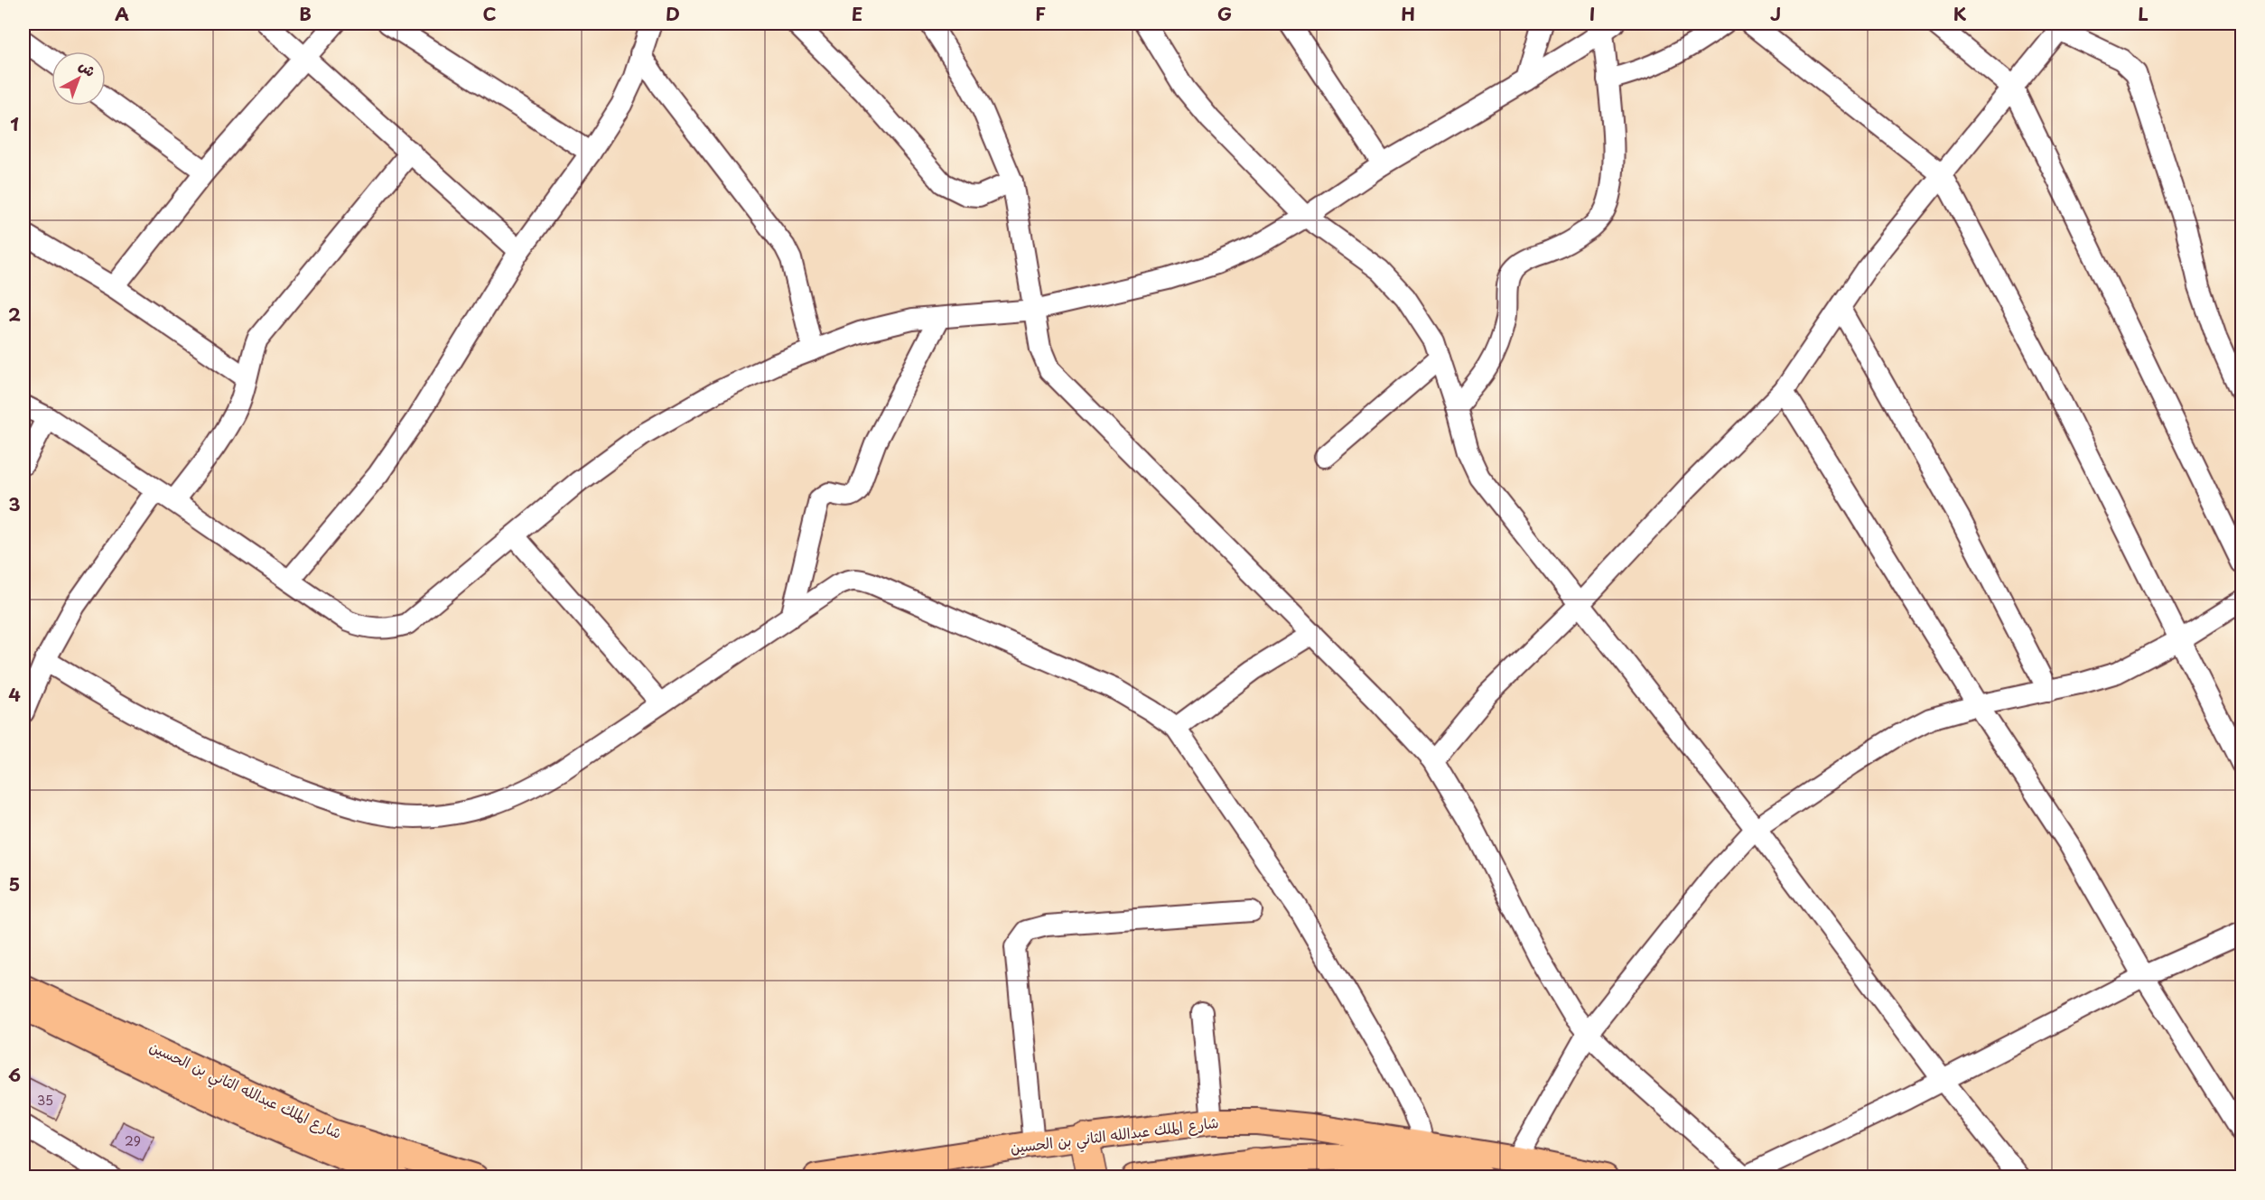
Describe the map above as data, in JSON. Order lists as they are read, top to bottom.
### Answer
{
  "streets": {
    "main road": ["شارع الملك عبدالله الثاني بن الحسين"]
  },
  "house_numbers": ["35", "29"],
  "north": "top right",
  "grid": {
    "columns": [
      "A",
      "B",
      "C",
      "D",
      "E",
      "F",
      "G",
      "H",
      "I",
      "J",
      "K",
      "L"
    ],
    "rows": [
      "1",
      "2",
      "3",
      "4",
      "5",
      "6"
    ]
  }
}
